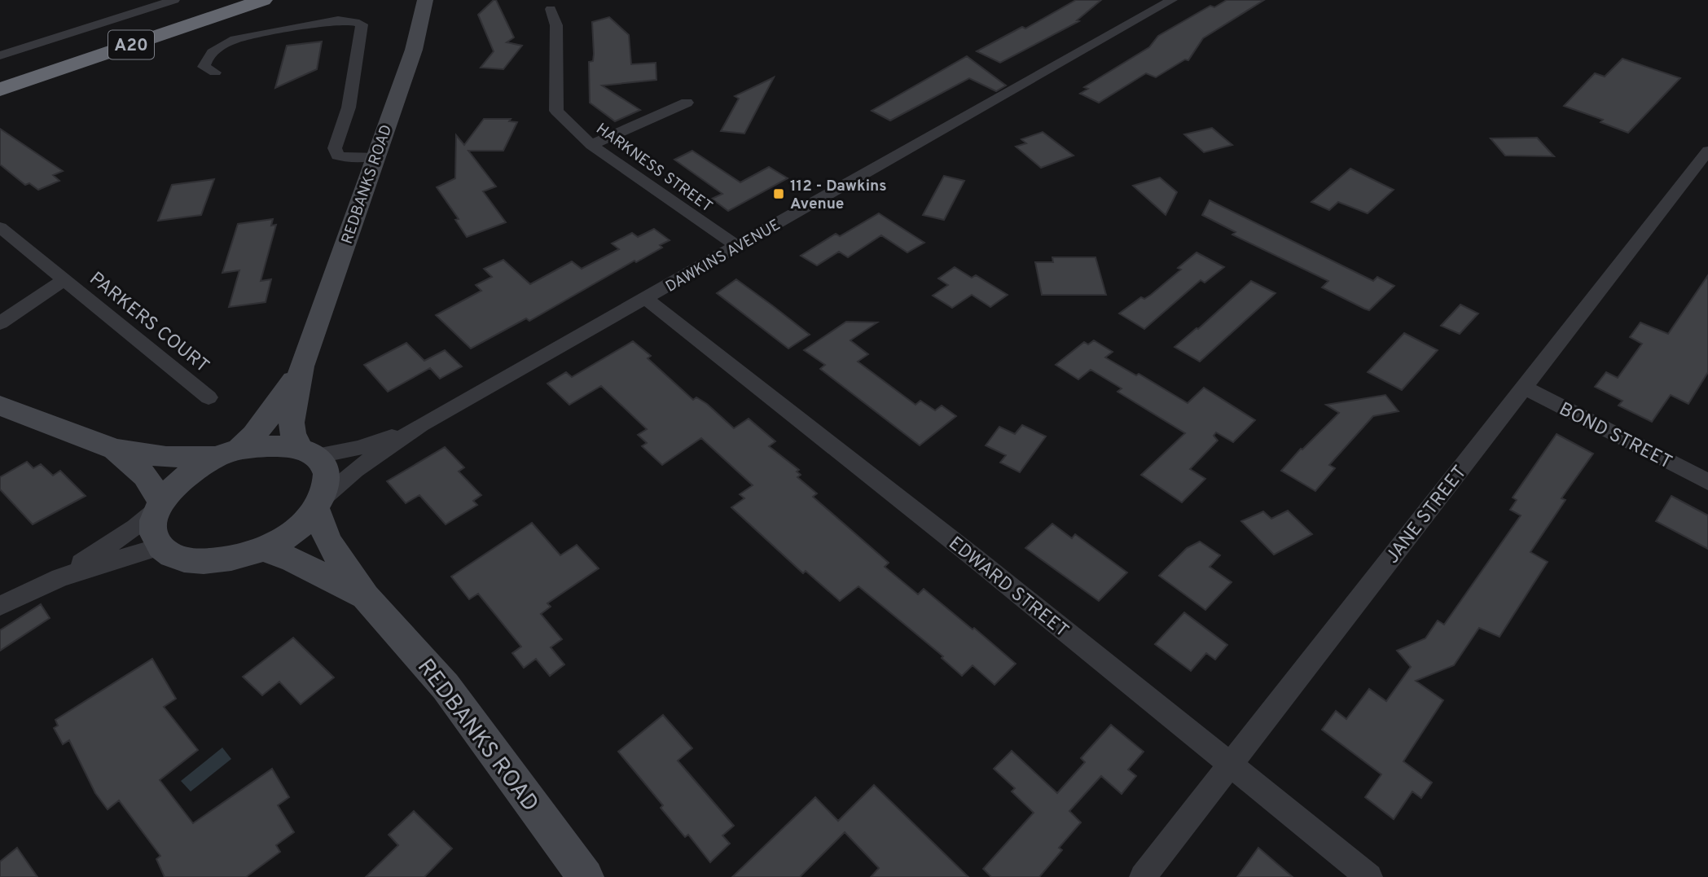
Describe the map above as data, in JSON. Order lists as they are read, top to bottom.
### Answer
{
  "streets": {
    "highway": ["A20"],
    "main road": ["REDBANKS ROAD"],
    "street": [
      "HARKNESS STREET",
      "DAWKINS AVENUE",
      "PARKERS COURT",
      "BOND STREET",
      "JANE STREET",
      "EDWARD STREET"
    ]
  },
  "crossings": [
    ["HARKNESS STREET", "DAWKINS AVENUE"],
    ["REDBANKS ROAD", "DAWKINS AVENUE"],
    ["DAWKINS AVENUE", "EDWARD STREET"],
    ["BOND STREET", "JANE STREET"],
    ["JANE STREET", "EDWARD STREET"]
  ],
  "places": {
    "transit": ["112 - Dawkins Avenue"]
  }
}
